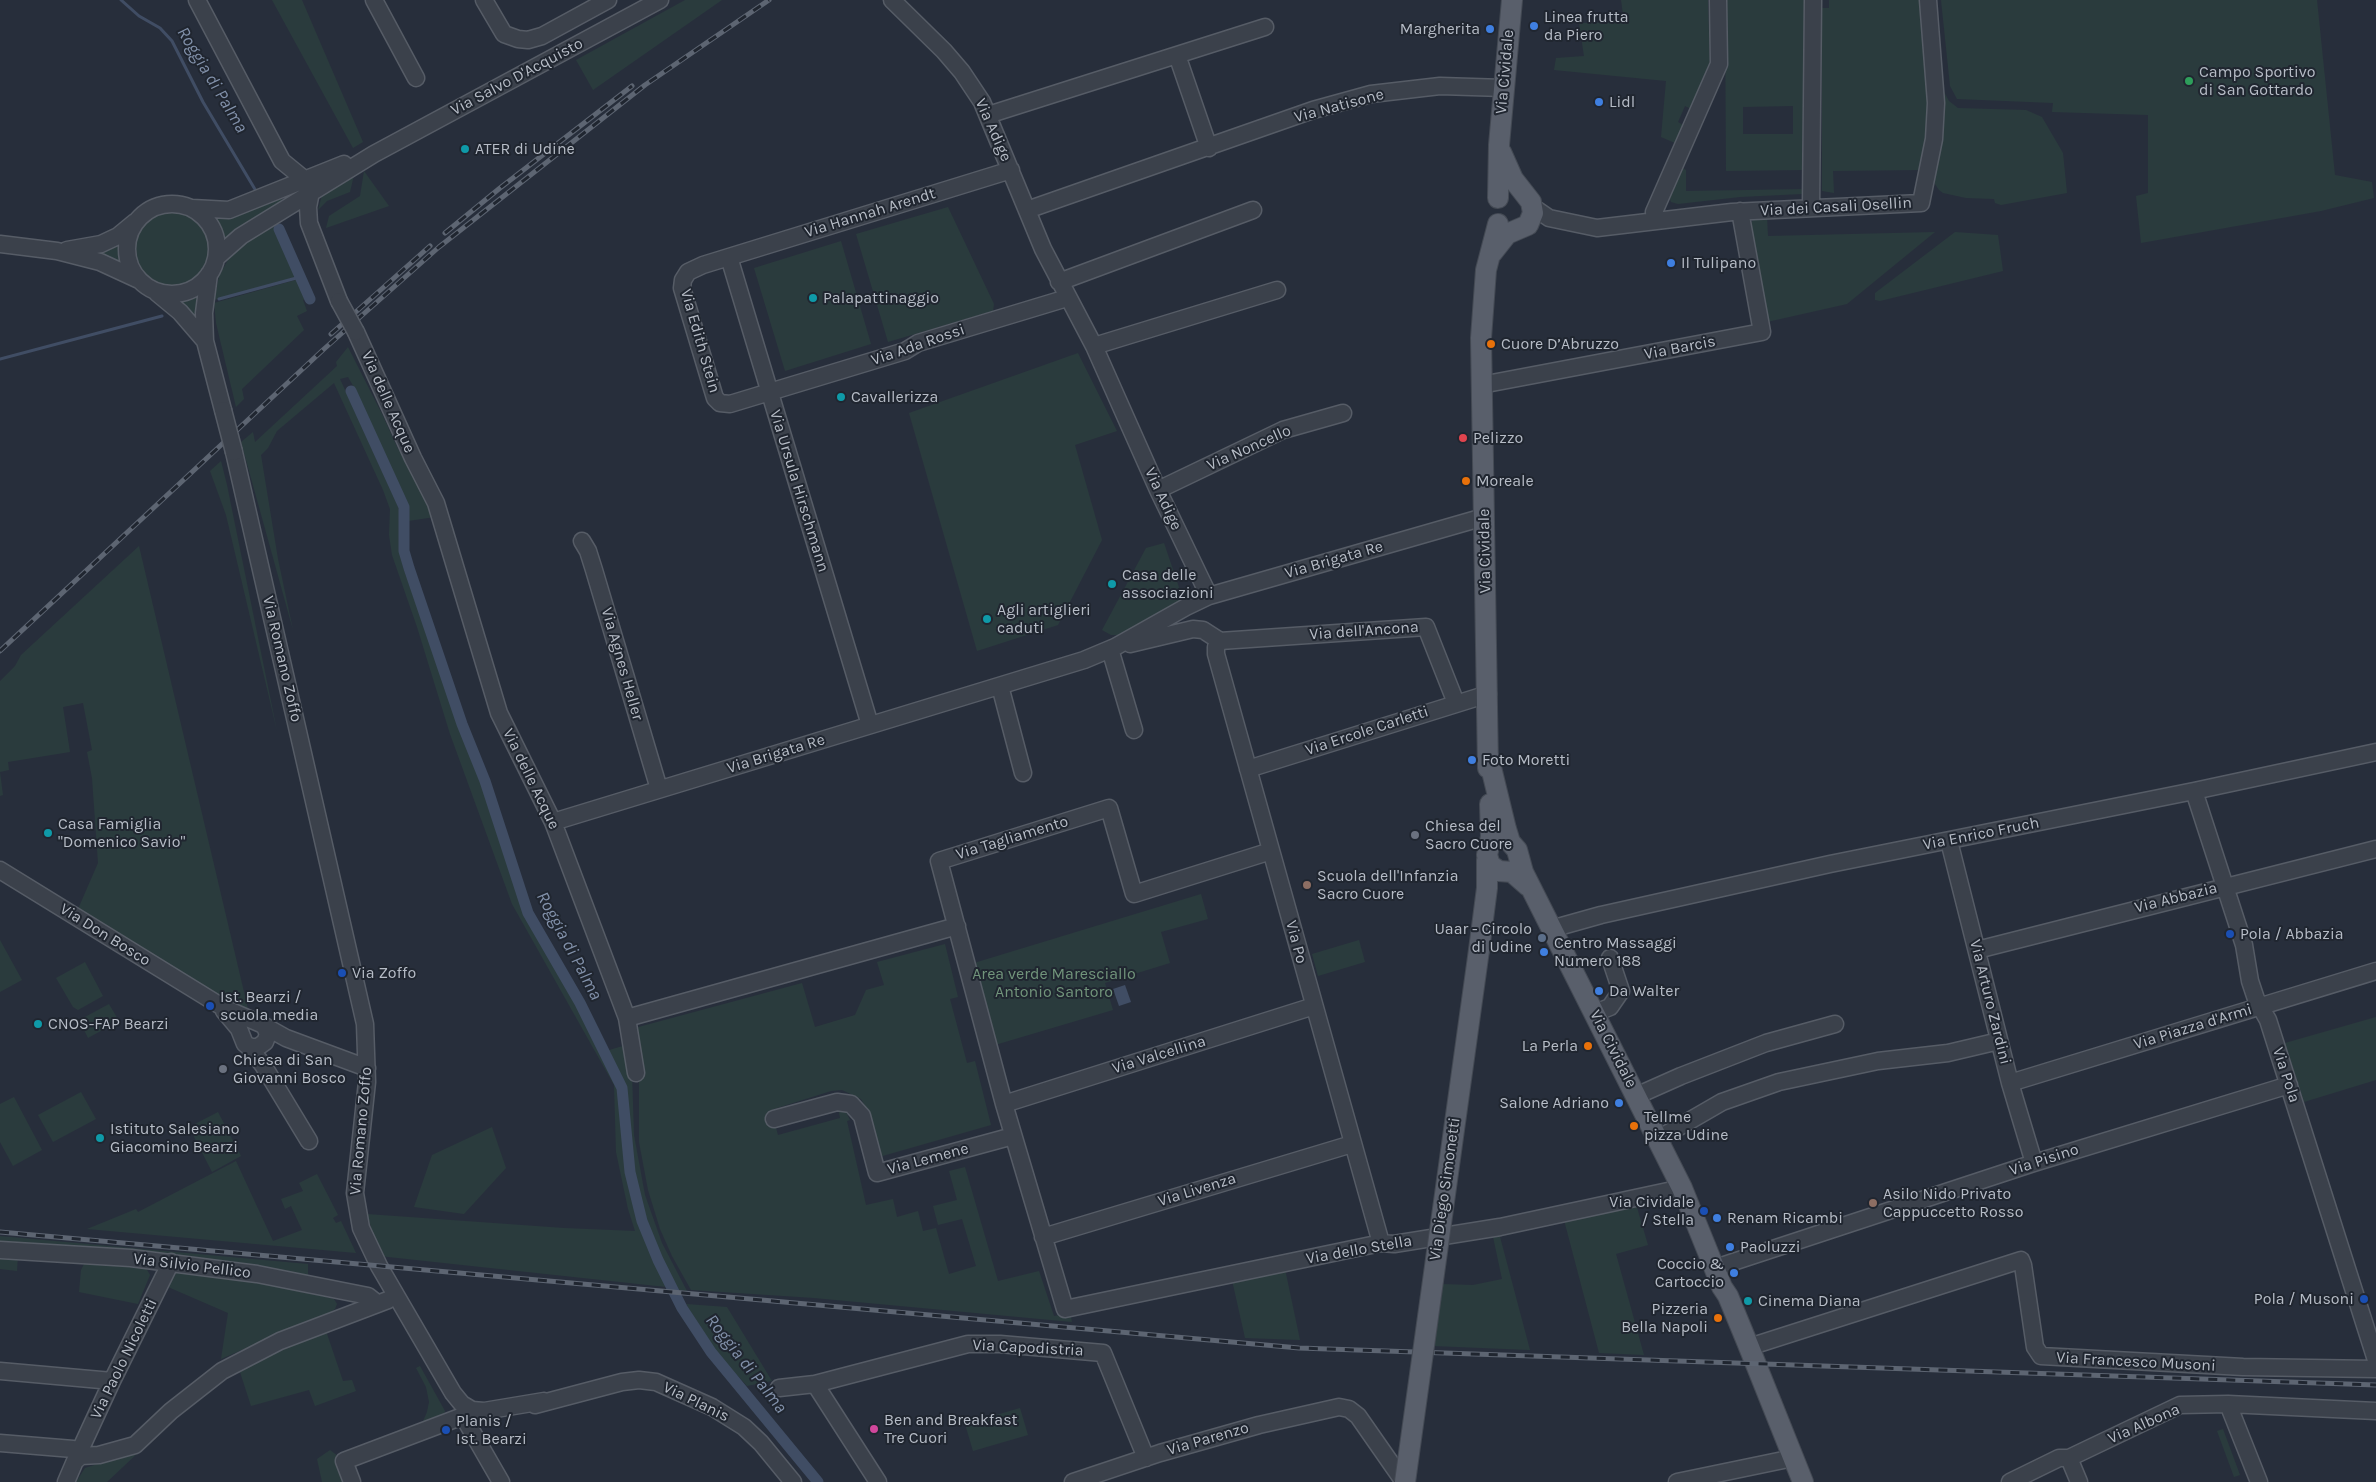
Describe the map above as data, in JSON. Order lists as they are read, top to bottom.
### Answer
{
  "streets": {
    "main road": ["Via Cividale", "Via Diego Simonetti"],
    "street": [
      "Via Salvo D'Acquisto",
      "Via Natisone",
      "Via Adige",
      "Via dei Casali Osellin",
      "Via Hannah Arendt",
      "Via Edith Stein",
      "Via Ada Rossi",
      "Via Barcis",
      "Via delle Acque",
      "Via Noncello",
      "Via Ursula Hirschmann",
      "Via Brigata Re",
      "Via dell'Ancona",
      "Via Romano Zoffo",
      "Via Agnes Heller",
      "Via Ercole Carletti",
      "Via Enrico Fruch",
      "Via Tagliamento",
      "Via Abbazia",
      "Via Don Bosco",
      "Via Po",
      "Via Arturo Zardini",
      "Via Piazza d'Armi",
      "Via Valcellina",
      "Via Pola",
      "Via Lemene",
      "Via Pisino",
      "Via Livenza",
      "Via dello Stella",
      "Via Silvio Pellico",
      "Via Capodistria",
      "Via Paolo Nicoletti",
      "Via Francesco Musoni",
      "Via Planis",
      "Via Albona",
      "Via Parenzo"
    ]
  },
  "crossings": [
    ["Via Cividale", "Via Natisone"],
    ["Via Cividale", "Via dei Casali Osellin"],
    ["Via Cividale", "Via Barcis"],
    ["Via Cividale", "Via Brigata Re"],
    ["Via Cividale", "Via Ercole Carletti"],
    ["Via Cividale", "Via Enrico Fruch"],
    ["Via Cividale", "Via Pisino"],
    ["Via Cividale", "Via Diego Simonetti"],
    ["Via Cividale", "Via dello Stella"],
    ["Via Cividale", "Via Francesco Musoni"],
    ["Via Salvo D'Acquisto", "Via delle Acque"],
    ["Via Salvo D'Acquisto", "Via Romano Zoffo"],
    ["Via Natisone", "Via Adige"],
    ["Via Adige", "Via Hannah Arendt"],
    ["Via Adige", "Via Ada Rossi"],
    ["Via Adige", "Via Noncello"],
    ["Via Adige", "Via Brigata Re"],
    ["Via dei Casali Osellin", "Via Barcis"],
    ["Via Hannah Arendt", "Via Edith Stein"],
    ["Via Hannah Arendt", "Via Ursula Hirschmann"],
    ["Via Edith Stein", "Via Ada Rossi"],
    ["Via Edith Stein", "Via Ursula Hirschmann"],
    ["Via Ada Rossi", "Via Ursula Hirschmann"],
    ["Via delle Acque", "Via Brigata Re"],
    ["Via Ursula Hirschmann", "Via Brigata Re"],
    ["Via Brigata Re", "Via Agnes Heller"],
    ["Via dell'Ancona", "Via Ercole Carletti"],
    ["Via dell'Ancona", "Via Po"],
    ["Via Romano Zoffo", "Via Silvio Pellico"],
    ["Via Ercole Carletti", "Via Po"],
    ["Via Enrico Fruch", "Via Arturo Zardini"],
    ["Via Enrico Fruch", "Via Pola"],
    ["Via Tagliamento", "Via Po"],
    ["Via Tagliamento", "Via Valcellina"],
    ["Via Tagliamento", "Via Lemene"],
    ["Via Tagliamento", "Via Livenza"],
    ["Via Tagliamento", "Via dello Stella"],
    ["Via Abbazia", "Via Arturo Zardini"],
    ["Via Abbazia", "Via Pola"],
    ["Via Po", "Via Valcellina"],
    ["Via Po", "Via Livenza"],
    ["Via Po", "Via dello Stella"],
    ["Via Arturo Zardini", "Via Piazza d'Armi"],
    ["Via Arturo Zardini", "Via Pisino"],
    ["Via Piazza d'Armi", "Via Pola"],
    ["Via Pola", "Via Pisino"],
    ["Via Diego Simonetti", "Via Parenzo"],
    ["Via Silvio Pellico", "Via Paolo Nicoletti"],
    ["Via Capodistria", "Via Parenzo"]
  ],
  "water": ["Roggia di Palma"],
  "parks": ["Area verde Maresciallo Antonio Santoro"],
  "places": [
    "Linea frutta da Piero",
    "Margherita",
    "Campo Sportivo di San Gottardo",
    "Lidl",
    "ATER di Udine",
    "Il Tulipano",
    "Palapattinaggio",
    "Cuore D’Abruzzo",
    "Cavallerizza",
    "Pelizzo",
    "Moreale",
    "Casa delle associazioni",
    "Agli artiglieri caduti",
    "Foto Moretti",
    "Casa Famiglia \"Domenico Savio\"",
    "Chiesa del Sacro Cuore",
    "Scuola dell'Infanzia Sacro Cuore",
    "Pola / Abbazia",
    "Uaar - Circolo di Udine",
    "Centro Massaggi Numero 188",
    "Via Zoffo",
    "Da Walter",
    "Ist. Bearzi / scuola media",
    "CNOS-FAP Bearzi",
    "La Perla",
    "Chiesa di San Giovanni Bosco",
    "Salone Adriano",
    "Tellme pizza Udine",
    "Istituto Salesiano Giacomino Bearzi",
    "Asilo Nido Privato Cappuccetto Rosso",
    "Via Cividale / Stella",
    "Renam Ricambi",
    "Paoluzzi",
    "Coccio & Cartoccio",
    "Pola / Musoni",
    "Cinema Diana",
    "Pizzeria Bella Napoli",
    "Ben and Breakfast Tre Cuori",
    "Planis / Ist. Bearzi"
  ]
}
